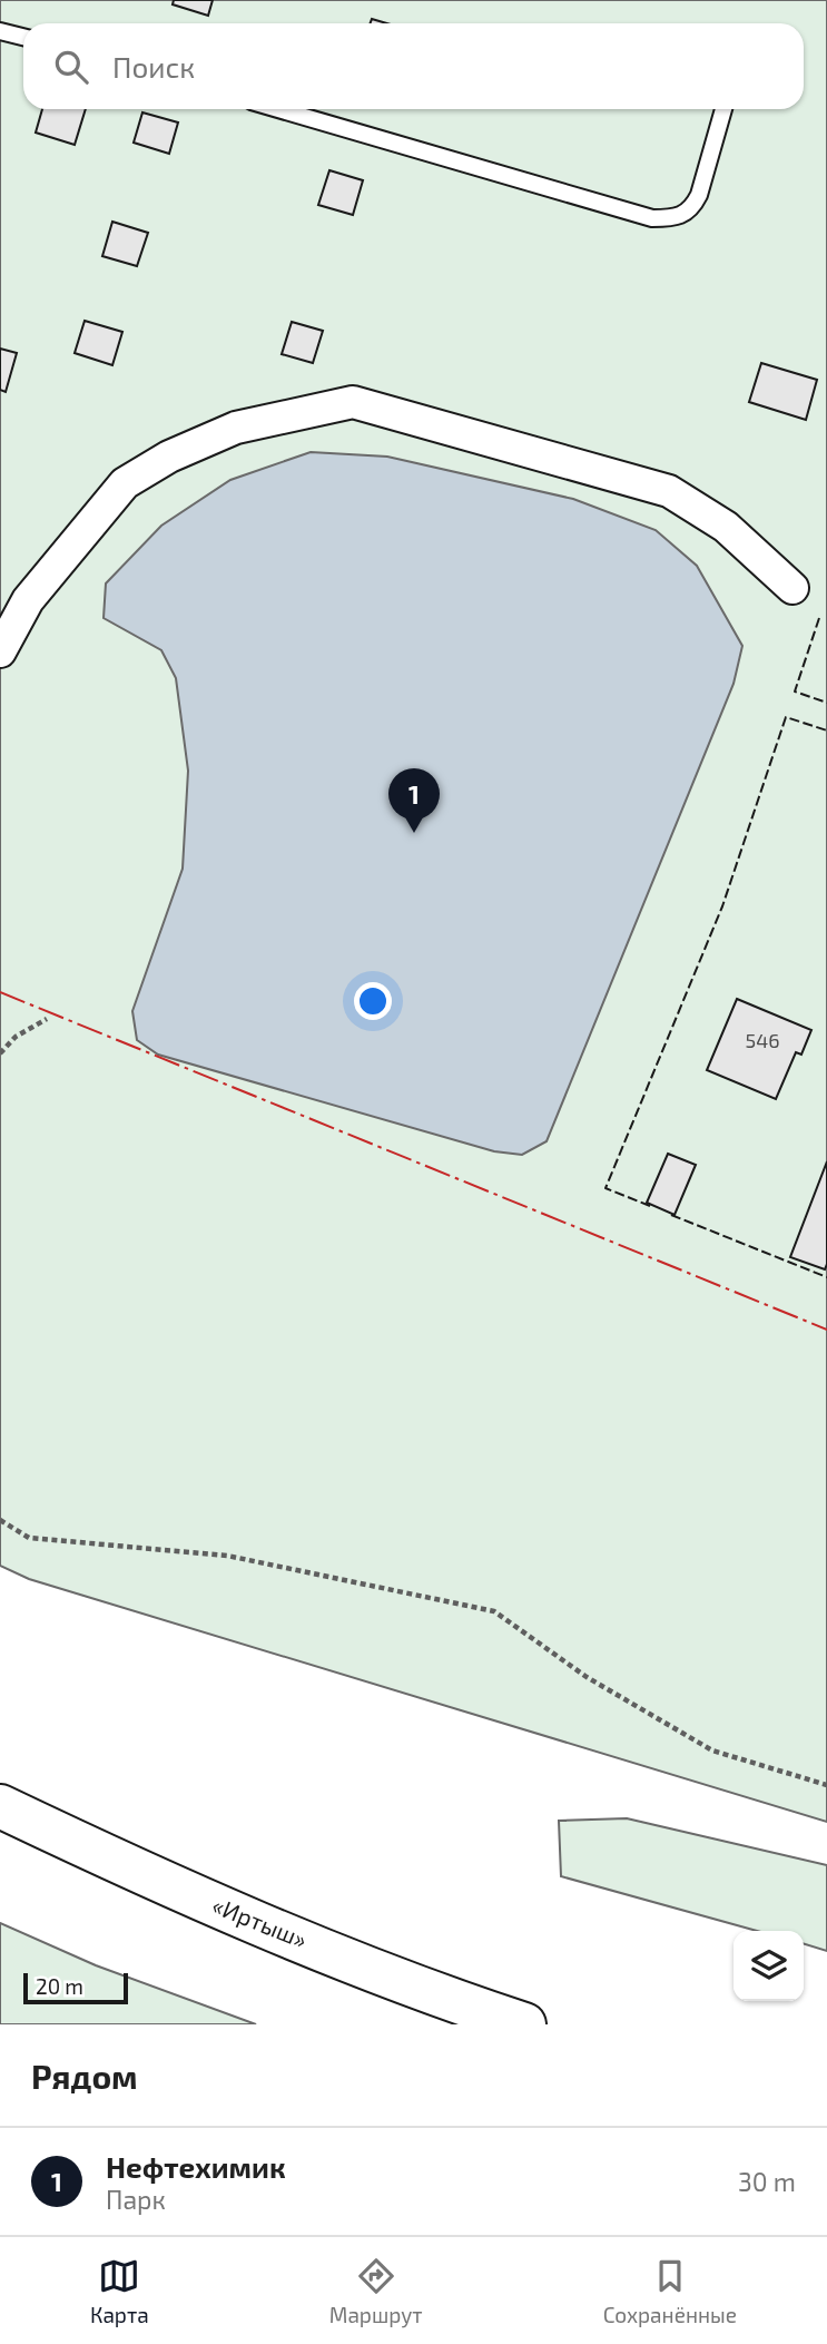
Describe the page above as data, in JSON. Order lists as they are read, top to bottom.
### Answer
{
  "streets": {
    "main road": ["«Иртыш»"]
  },
  "house_numbers": ["546"],
  "scale_bar": "20 m",
  "page": {
    "search": "Поиск",
    "pins": "1",
    "scale": "20 m",
    "heading": "Рядом",
    "list": [
      {
        "mark": "1",
        "name": "Нефтехимик",
        "note": "Парк",
        "value": "30 m"
      }
    ],
    "nav": ["Карта", "Маршрут", "Сохранённые"]
  }
}
